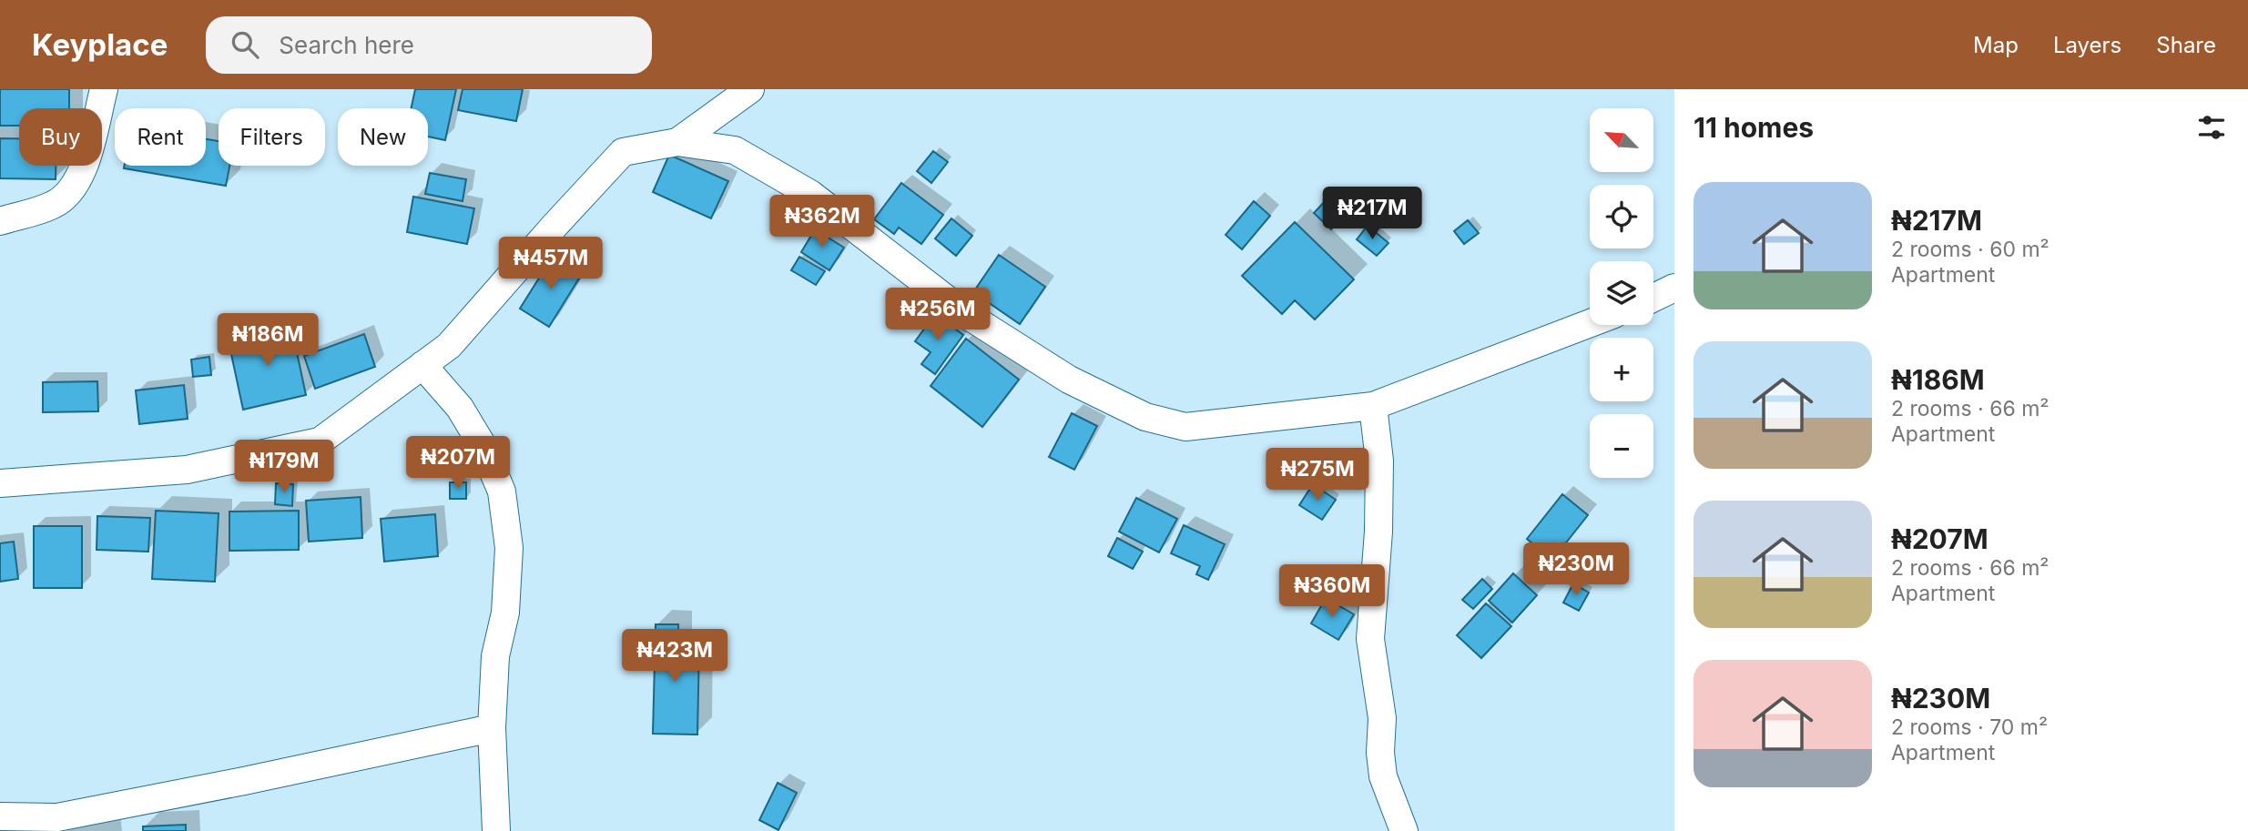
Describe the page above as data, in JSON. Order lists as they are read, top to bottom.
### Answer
{
  "north": "top left",
  "page": {
    "header": "Keyplace",
    "search": "Search here",
    "nav": ["Map", "Layers", "Share"],
    "heading": "11 homes",
    "map_buttons": ["+", "−"],
    "chip": [
      "Buy",
      "Rent",
      "Filters",
      "New"
    ],
    "list": [
      {
        "name": "₦217M",
        "note": "2 rooms · 60 m² · Apartment"
      },
      {
        "name": "₦186M",
        "note": "2 rooms · 66 m² · Apartment"
      },
      {
        "name": "₦207M",
        "note": "2 rooms · 66 m² · Apartment"
      },
      {
        "name": "₦230M",
        "note": "2 rooms · 70 m² · Apartment"
      }
    ],
    "price": [
      "₦217M",
      "₦362M",
      "₦457M",
      "₦256M",
      "₦186M",
      "₦207M",
      "₦179M",
      "₦275M",
      "₦230M",
      "₦360M",
      "₦423M"
    ]
  }
}
